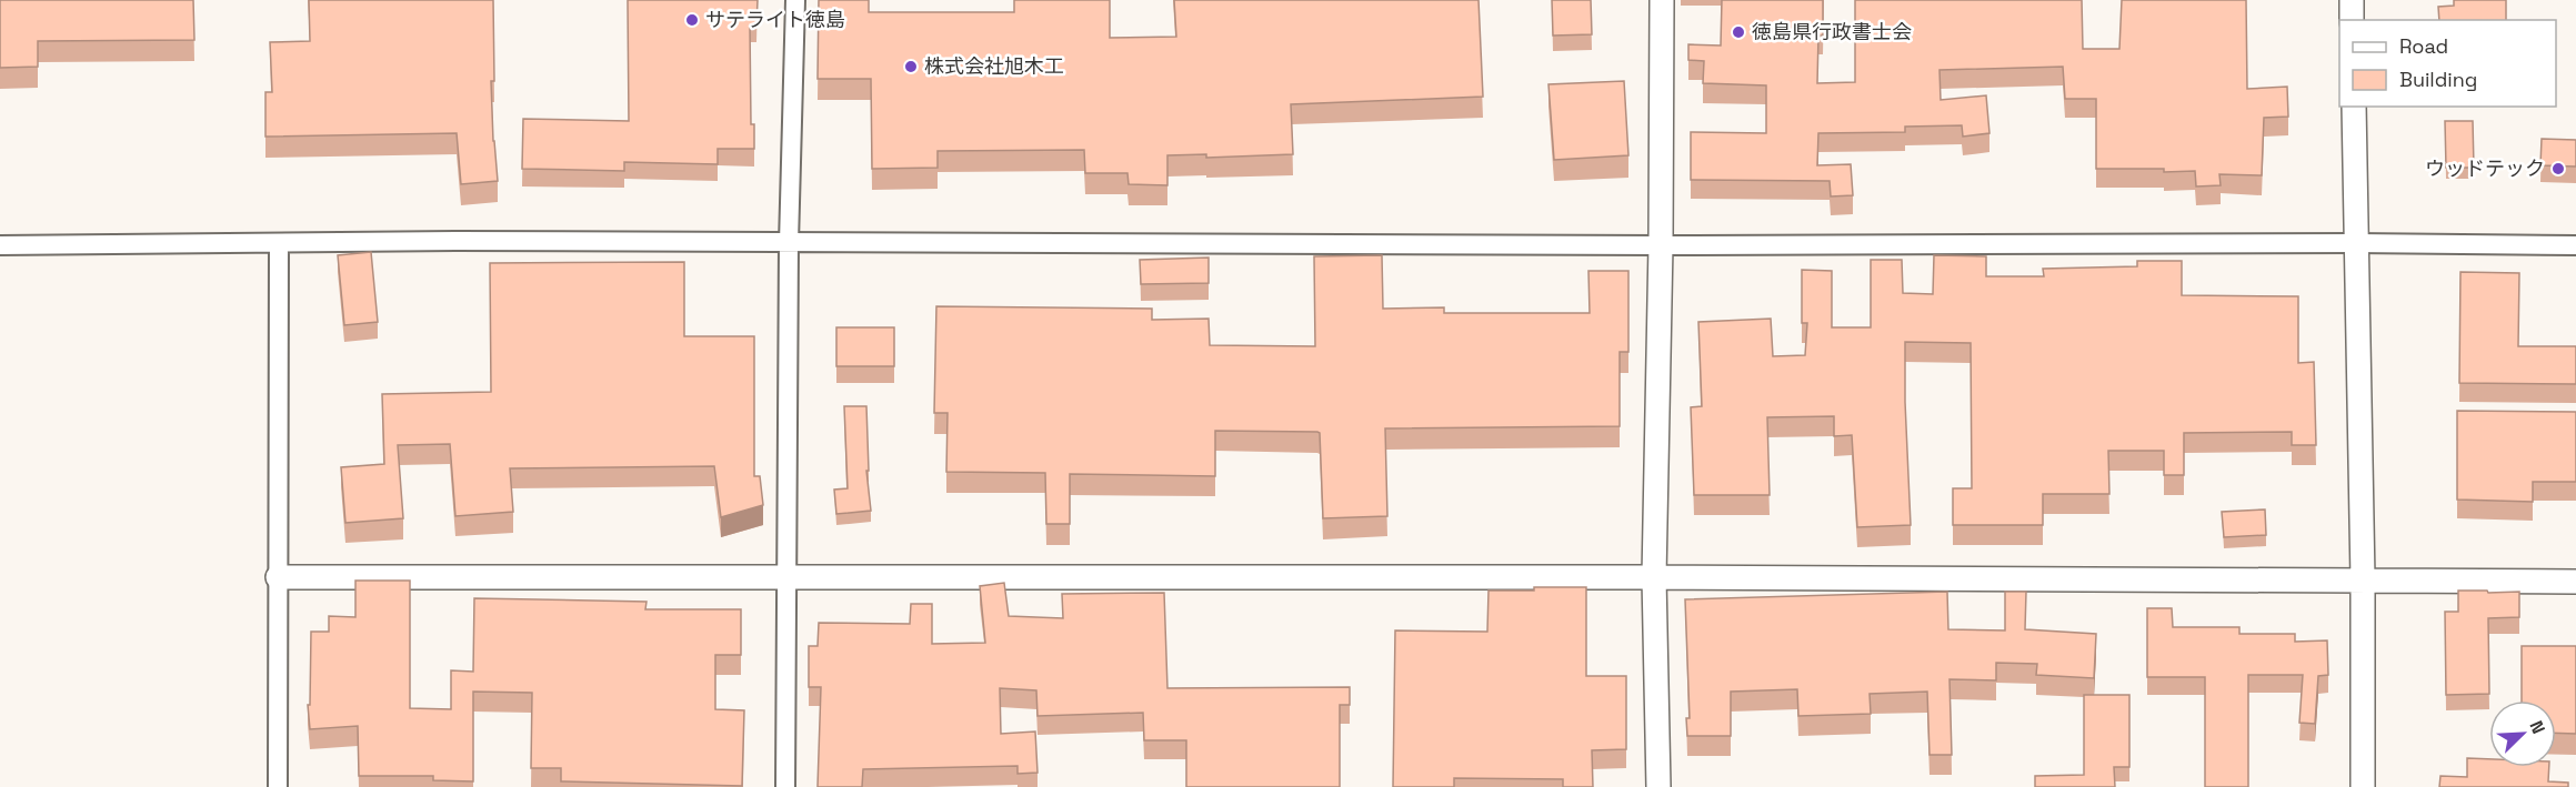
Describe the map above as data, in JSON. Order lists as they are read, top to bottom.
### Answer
{
  "places": [
    "サテライト徳島",
    "徳島県行政書士会",
    "株式会社旭木工",
    "ウッドテック"
  ],
  "legend": ["Road", "Building"],
  "north": "top right"
}
